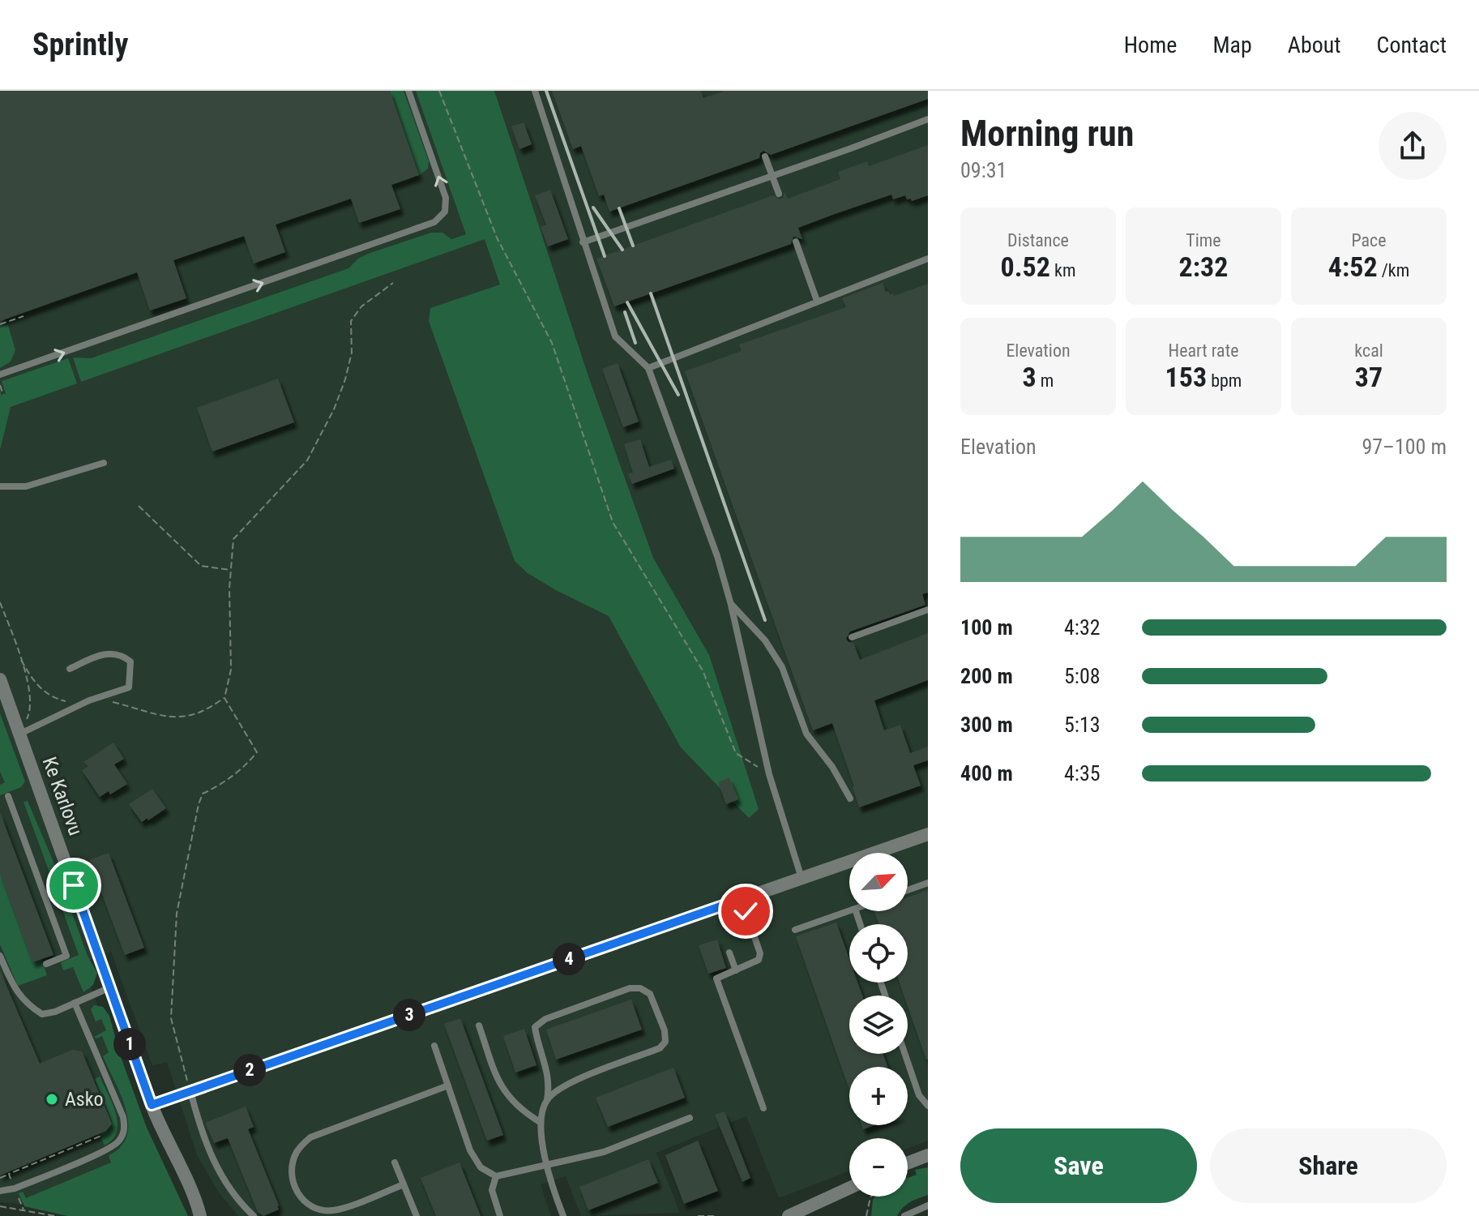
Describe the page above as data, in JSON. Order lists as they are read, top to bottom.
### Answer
{
  "streets": {
    "street": ["Ke Karlovu"]
  },
  "places": ["Asko"],
  "north": "top right",
  "page": {
    "header": "Sprintly",
    "nav": [
      "Home",
      "Map",
      "About",
      "Contact"
    ],
    "heading": ["Morning run", "09:31"],
    "stats": [
      ["Distance", "0.52 km"],
      ["Time", "2:32"],
      ["Pace", "4:52 /km"],
      ["Elevation", "3 m"],
      ["Heart rate", "153 bpm"],
      ["kcal", "37"]
    ],
    "chart": ["Elevation", "97–100 m"],
    "list": [
      {
        "name": "100 m",
        "note": "4:32"
      },
      {
        "name": "200 m",
        "note": "5:08"
      },
      {
        "name": "300 m",
        "note": "5:13"
      },
      {
        "name": "400 m",
        "note": "4:35"
      }
    ],
    "map_buttons": ["+", "−"],
    "pins": [
      "4",
      "3",
      "1",
      "2"
    ],
    "buttons": ["Save", "Share"]
  }
}
